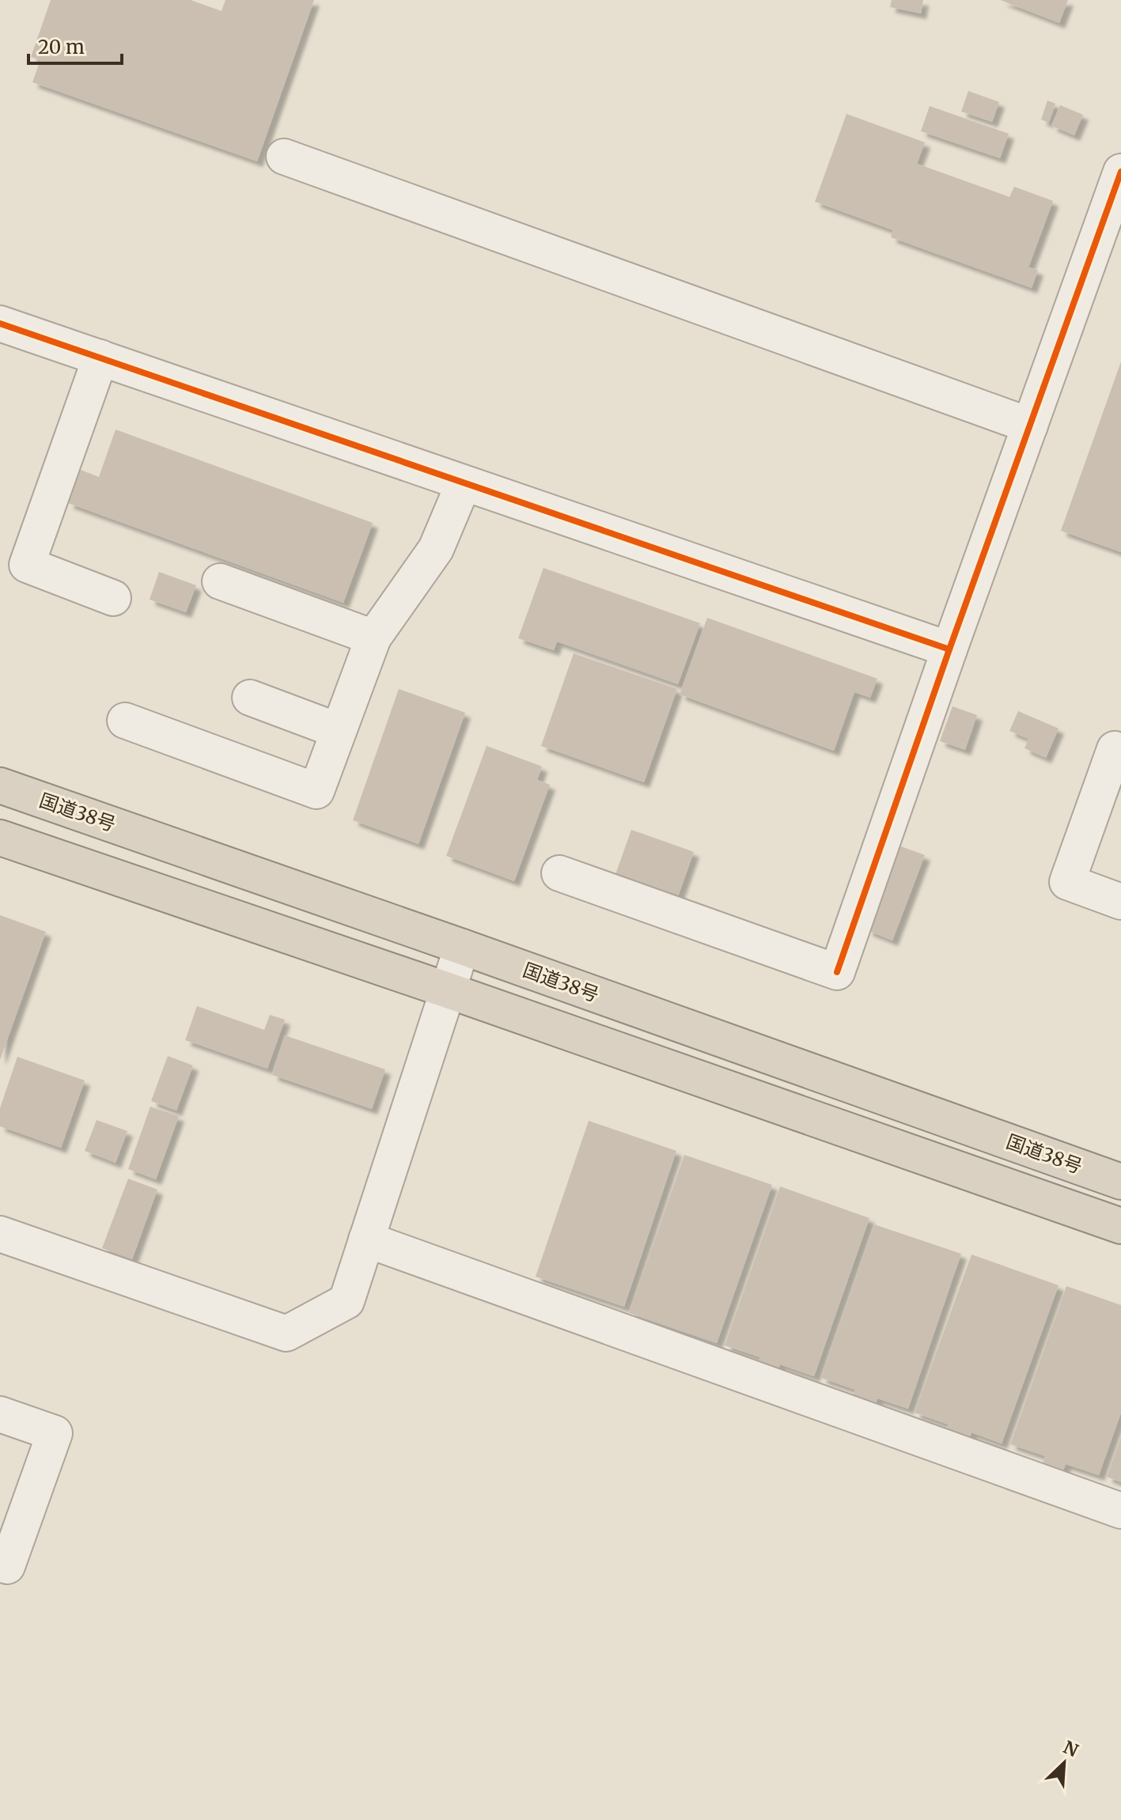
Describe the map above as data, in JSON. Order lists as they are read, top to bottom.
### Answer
{
  "streets": {
    "highway": ["国道38号"]
  },
  "scale_bar": "20 m",
  "north": "top right"
}
